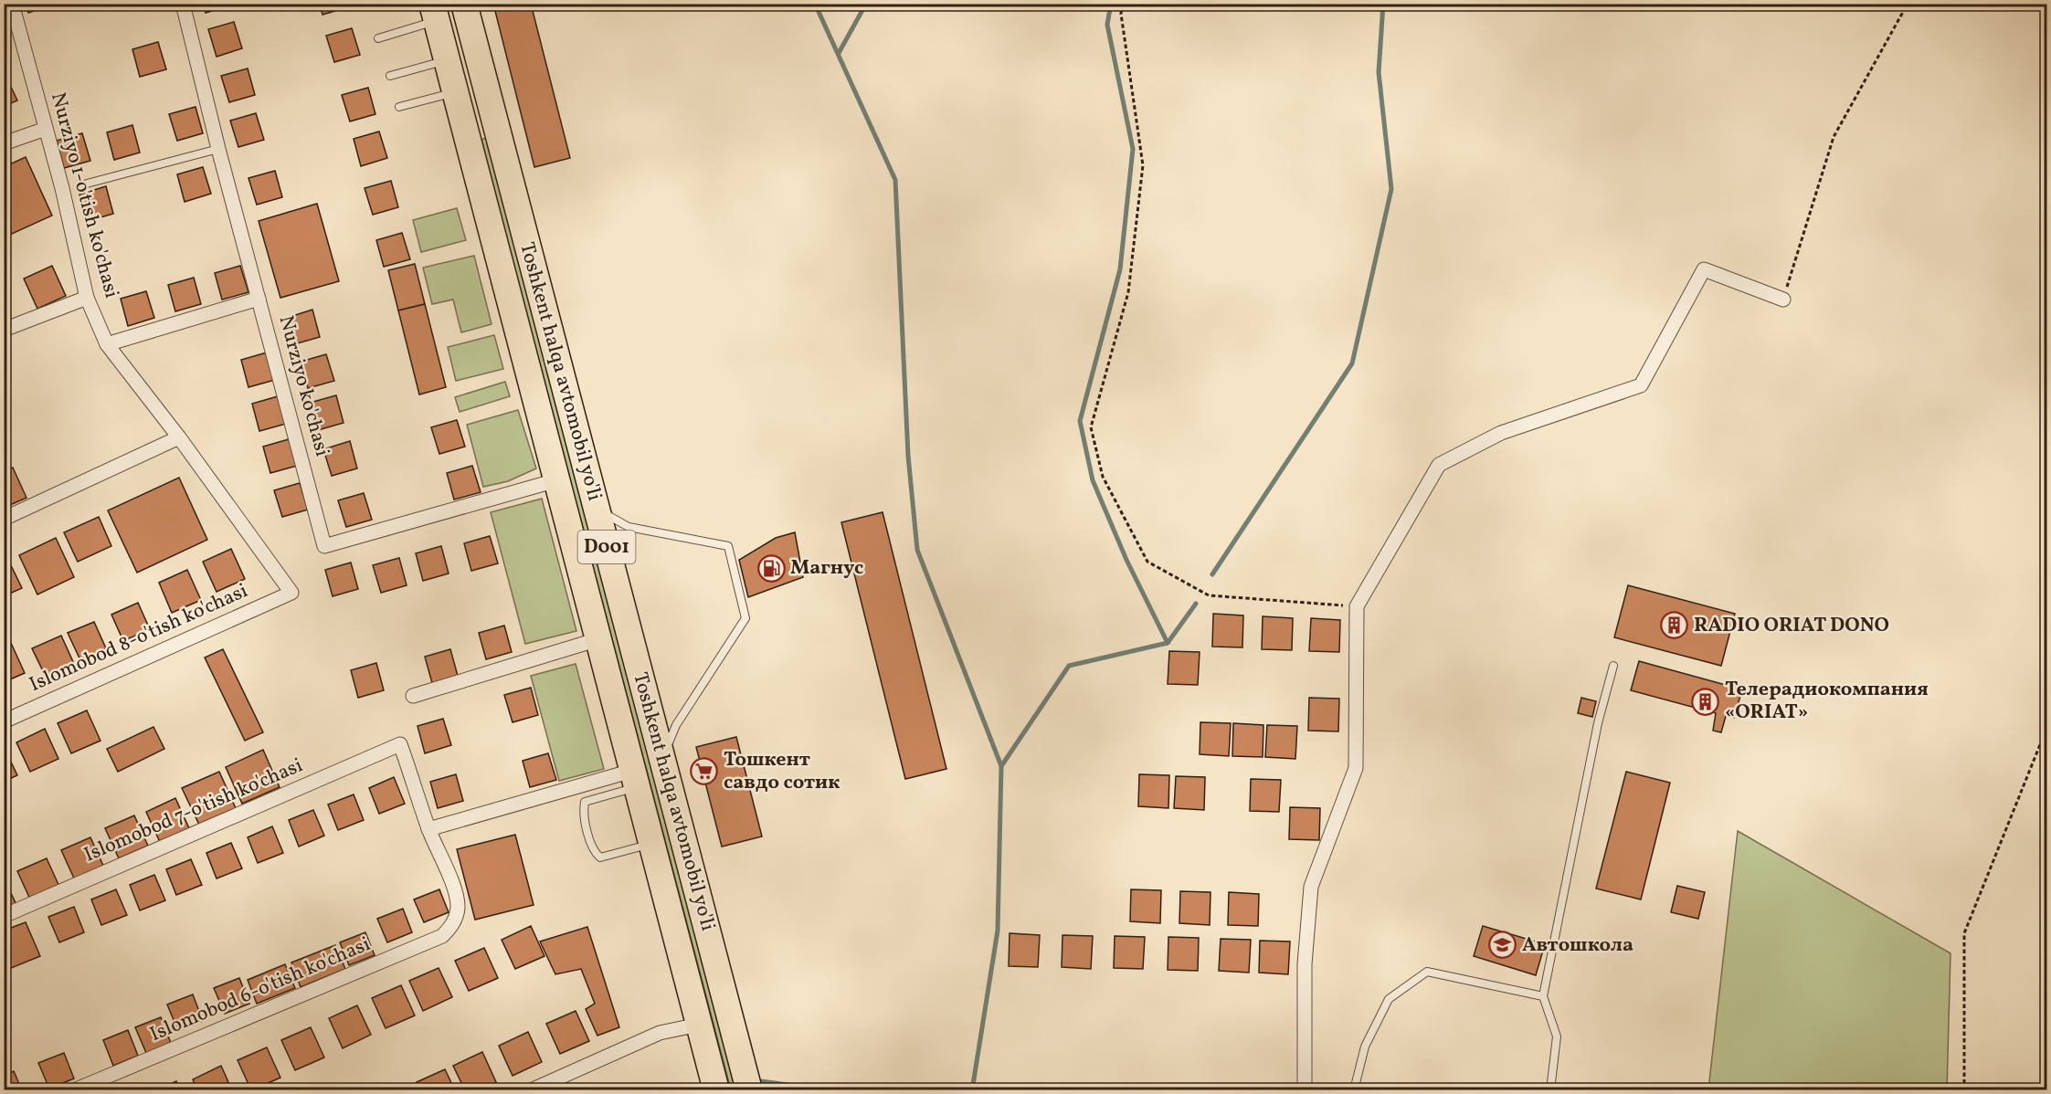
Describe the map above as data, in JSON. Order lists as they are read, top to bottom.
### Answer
{
  "streets": {
    "highway": ["Toshkent halqa avtomobil yo'li", "D001"],
    "street": [
      "Nurziyo 1-o'tish ko'chasi",
      "Nurziyo ko'chasi",
      "Islomobod 8-o'tish ko'chasi",
      "Islomobod 7-o'tish ko'chasi",
      "Islomobod 6-o'tish ko'chasi"
    ]
  },
  "crossings": [
    ["Nurziyo 1-o'tish ko'chasi", "Islomobod 8-o'tish ko'chasi"],
    ["Toshkent halqa avtomobil yo'li", "Nurziyo ko'chasi"],
    ["Islomobod 7-o'tish ko'chasi", "Islomobod 6-o'tish ko'chasi"]
  ],
  "places": {
    "fuel station": ["Магнус"],
    "building": ["RADIO ORIAT DONO", "Телерадиокомпания «ORIAT»"],
    "supermarket": ["Тошкент савдо сотик"],
    "school or university": ["Автошкола"]
  }
}
